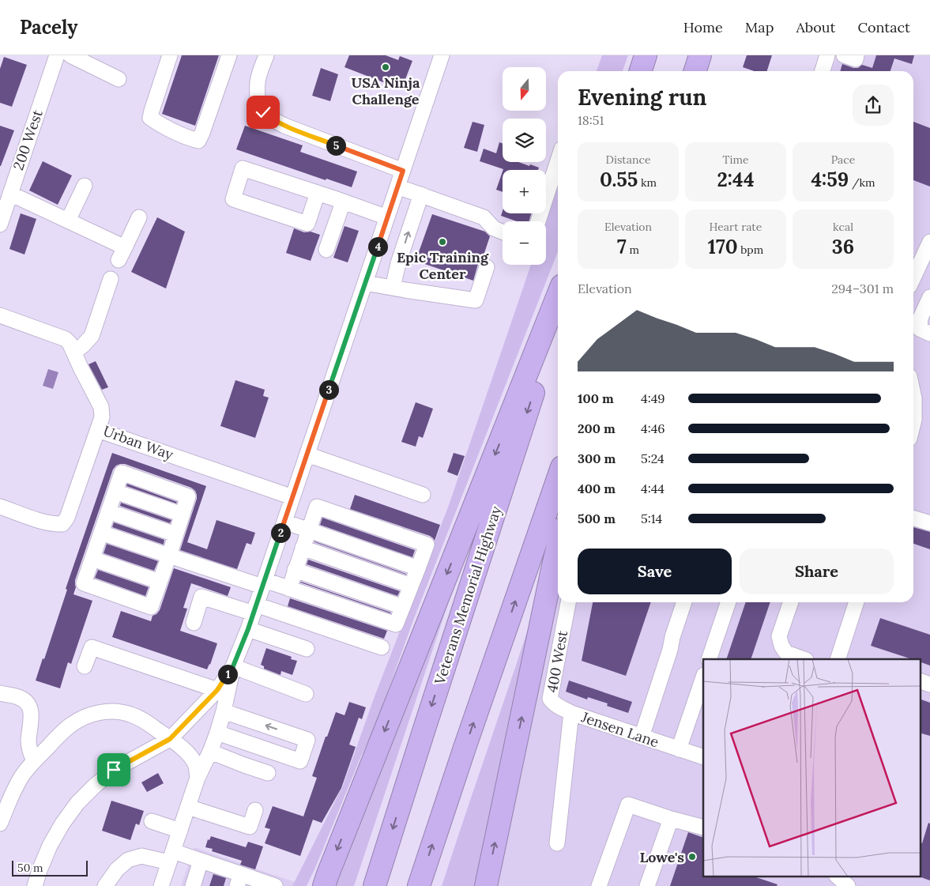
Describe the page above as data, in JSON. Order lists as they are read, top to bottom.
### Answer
{
  "streets": {
    "highway": ["Veterans Memorial Highway"],
    "street": [
      "200 West",
      "Urban Way",
      "400 West",
      "Jensen Lane"
    ]
  },
  "crossings": [
    ["400 West", "Jensen Lane"]
  ],
  "places": ["USA Ninja Challenge", "Epic Training Center", "Lowe's"],
  "scale_bar": "50 m",
  "north": "bottom",
  "page": {
    "header": "Pacely",
    "nav": [
      "Home",
      "Map",
      "About",
      "Contact"
    ],
    "map_buttons": ["+", "−"],
    "heading": ["Evening run", "18:51"],
    "pins": [
      "5",
      "4",
      "3",
      "2",
      "1"
    ],
    "stats": [
      ["Distance", "0.55 km"],
      ["Time", "2:44"],
      ["Pace", "4:59 /km"],
      ["Elevation", "7 m"],
      ["Heart rate", "170 bpm"],
      ["kcal", "36"]
    ],
    "chart": ["Elevation", "294–301 m"],
    "list": [
      {
        "name": "100 m",
        "note": "4:49"
      },
      {
        "name": "200 m",
        "note": "4:46"
      },
      {
        "name": "300 m",
        "note": "5:24"
      },
      {
        "name": "400 m",
        "note": "4:44"
      },
      {
        "name": "500 m",
        "note": "5:14"
      }
    ],
    "buttons": ["Save", "Share"],
    "scale": "50 m"
  }
}
